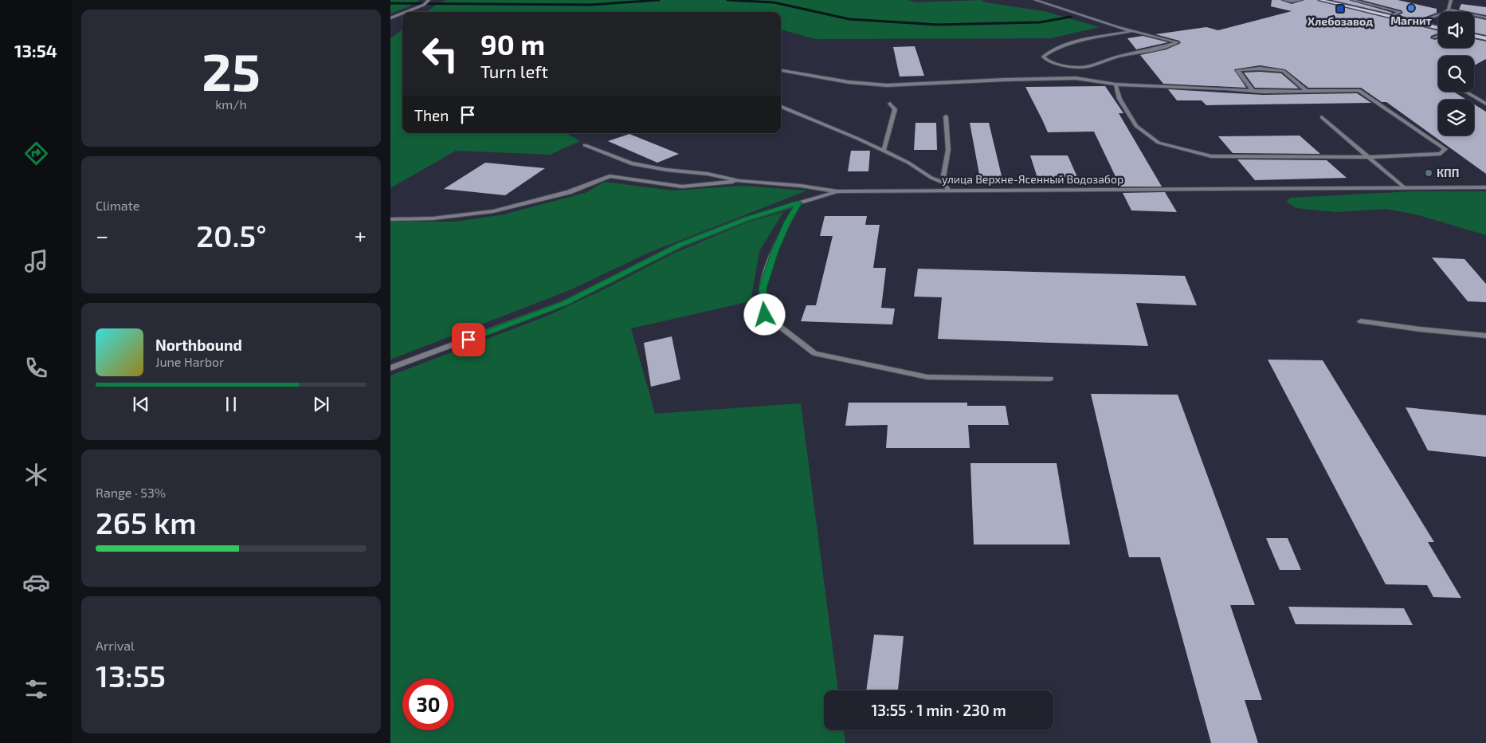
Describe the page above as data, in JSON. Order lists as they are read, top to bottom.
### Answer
{
  "streets": {
    "street": ["улица Верхне-Ясенный Водозабор"]
  },
  "places": {
    "other": ["Магнит", "КПП"],
    "transit": ["Хлебозавод"]
  },
  "page": {
    "tabs": "13:54",
    "tile": [
      ["25", "km/h"],
      "Climate",
      ["Range · 53%", "265 km"],
      ["Arrival", "13:55"]
    ],
    "turn": ["90 m", "Turn left"],
    "then": "Then",
    "heat": ["−", "20.5°", "+"],
    "song": ["Northbound", "June Harbor"],
    "limit": "30",
    "trip": "13:55 · 1 min · 230 m"
  }
}
